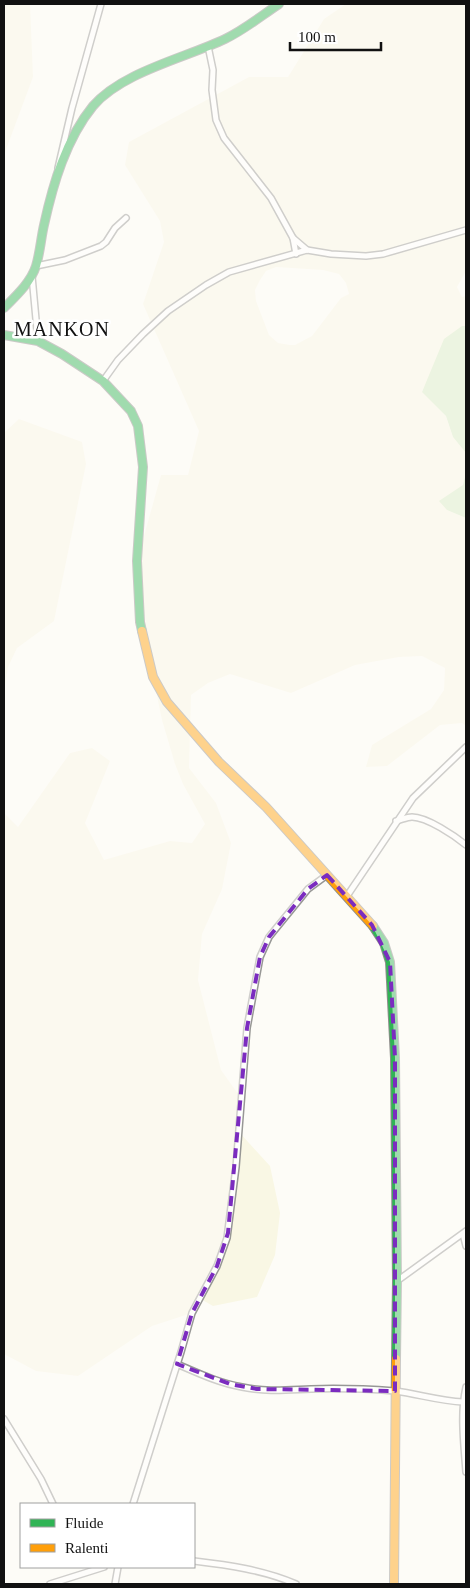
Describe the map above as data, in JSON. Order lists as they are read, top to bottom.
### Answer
{
  "districts": ["MANKON"],
  "legend": ["Fluide", "Ralenti"],
  "scale_bar": "100 m"
}
